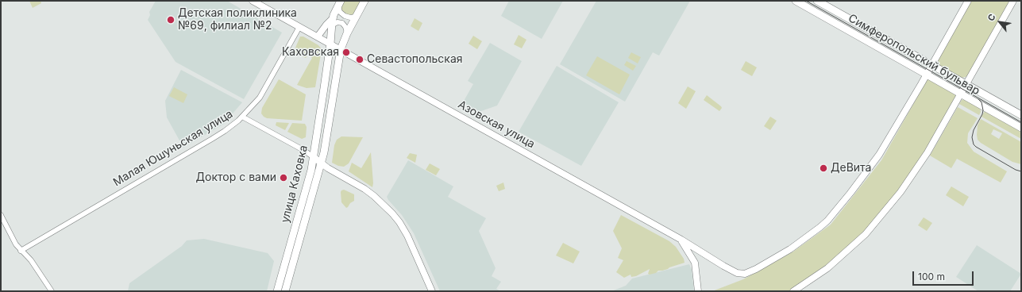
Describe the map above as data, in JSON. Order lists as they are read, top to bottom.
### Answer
{
  "streets": {
    "main road": ["Симферопольский бульвар", "улица Каховка"],
    "street": ["Азовская улица", "Малая Юшуньская улица"]
  },
  "crossings": [
    ["Симферопольский бульвар", "Азовская улица"],
    ["Азовская улица", "Малая Юшуньская улица"],
    ["Азовская улица", "улица Каховка"]
  ],
  "places": [
    "Детская поликлиника №69, филиал №2",
    "Каховская",
    "Севастопольская",
    "ДеВита",
    "Доктор с вами"
  ],
  "scale_bar": "100 m",
  "north": "top left"
}
